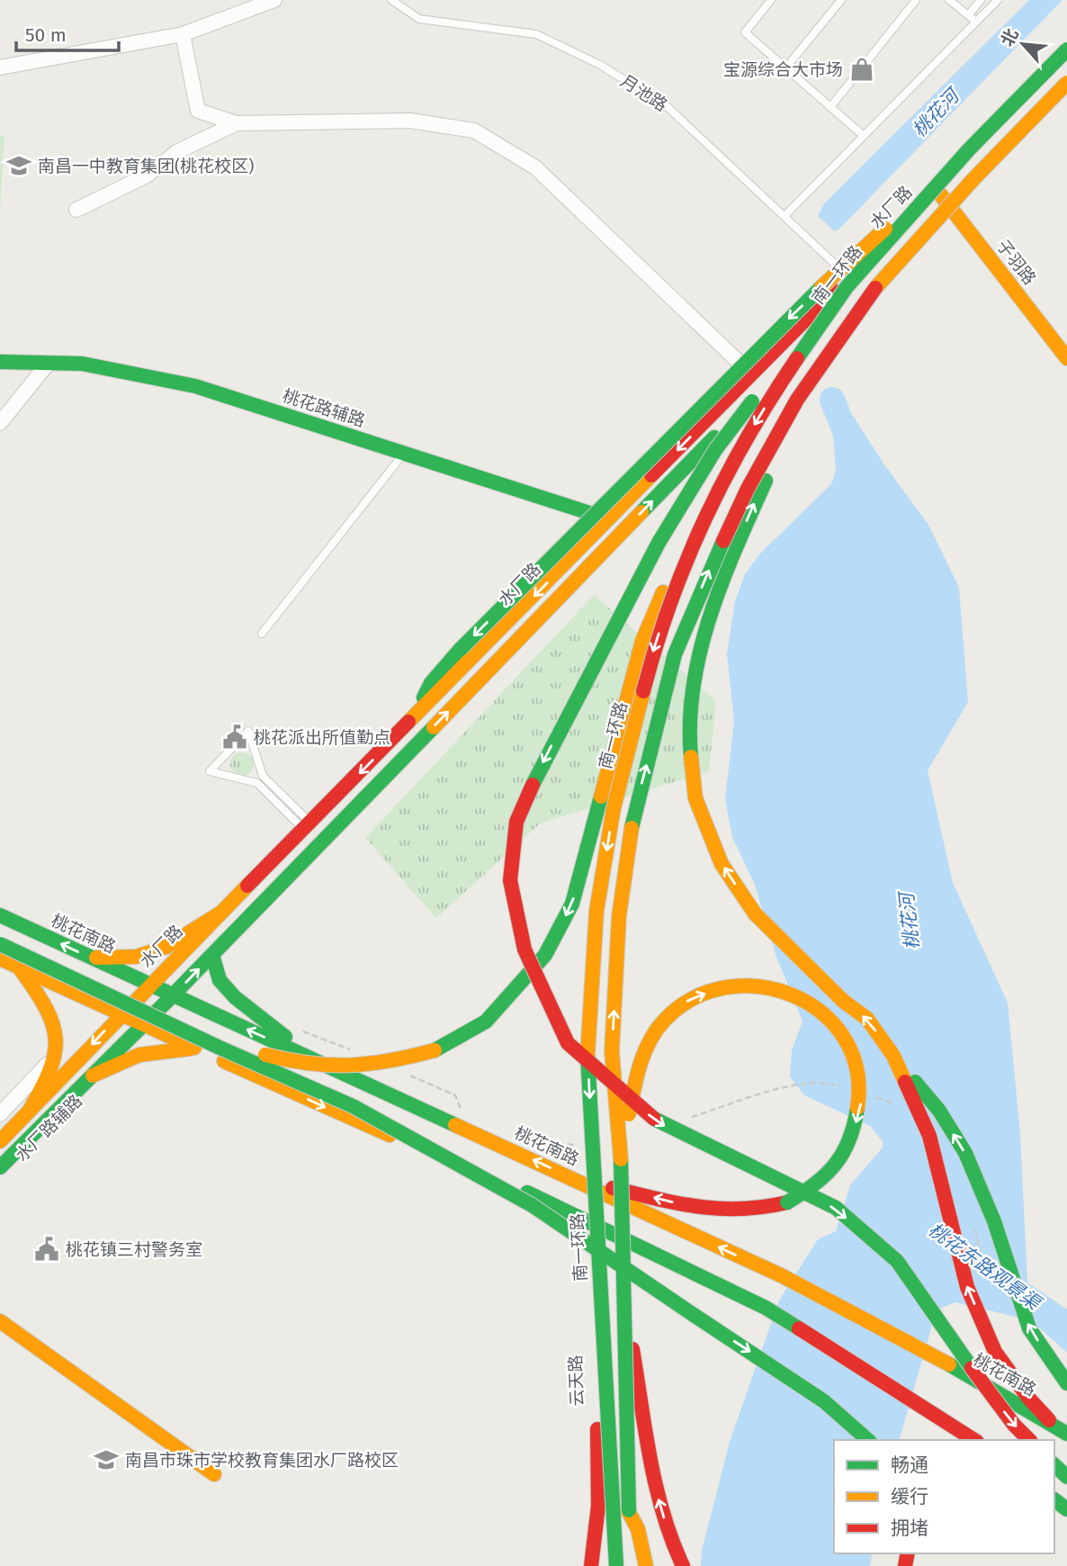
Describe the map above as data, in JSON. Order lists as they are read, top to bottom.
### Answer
{
  "streets": {
    "main road": [
      "水厂路",
      "子羽路",
      "南一环路",
      "桃花路辅路",
      "桃花南路",
      "云天路"
    ],
    "street": ["水厂路辅路"],
    "lane": ["月池路"]
  },
  "crossings": [
    ["月池路", "水厂路"],
    ["月池路", "南一环路"],
    ["水厂路", "子羽路"],
    ["水厂路", "南一环路"],
    ["水厂路", "桃花路辅路"],
    ["水厂路", "桃花南路"],
    ["水厂路", "水厂路辅路"],
    ["桃花南路", "云天路"]
  ],
  "water": ["桃花河", "桃花东路观景渠"],
  "places": {
    "shop": ["宝源综合大市场"],
    "school or university": ["南昌一中教育集团(桃花校区)", "南昌市珠市学校教育集团水厂路校区"],
    "public building": ["桃花派出所值勤点", "桃花镇三村警务室"]
  },
  "legend": ["畅通", "缓行", "拥堵"],
  "scale_bar": "50 m",
  "north": "top left"
}
